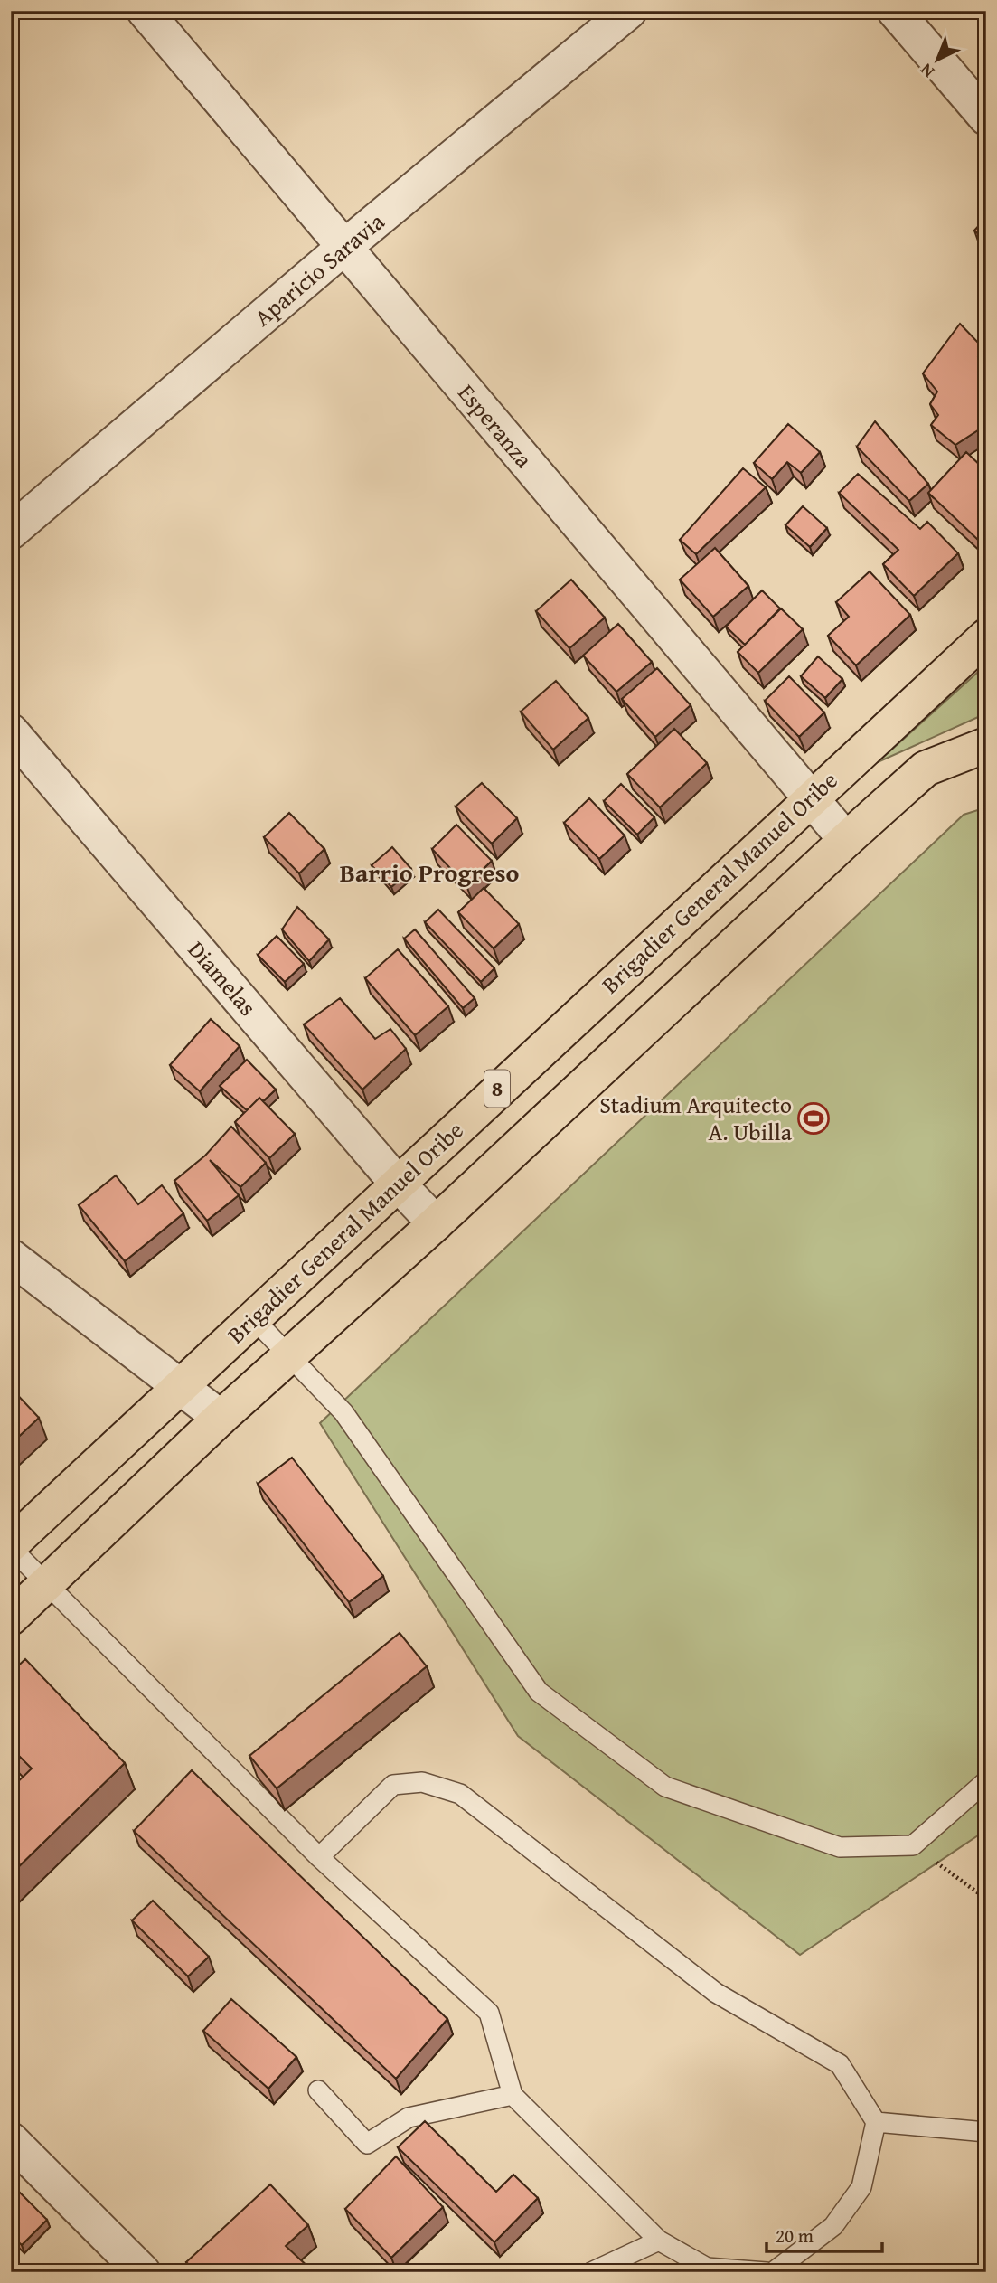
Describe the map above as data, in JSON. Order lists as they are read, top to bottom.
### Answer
{
  "streets": {
    "main road": ["Brigadier General Manuel Oribe", "8"],
    "street": ["Aparicio Saravia", "Esperanza", "Diamelas"]
  },
  "crossings": [
    ["Aparicio Saravia", "Esperanza"],
    ["Esperanza", "Brigadier General Manuel Oribe"],
    ["Esperanza", "8"],
    ["Brigadier General Manuel Oribe", "Diamelas"],
    ["Diamelas", "8"]
  ],
  "districts": ["Barrio Progreso"],
  "places": {
    "sports": ["Stadium Arquitecto A. Ubilla"]
  },
  "scale_bar": "20 m",
  "north": "bottom left"
}
